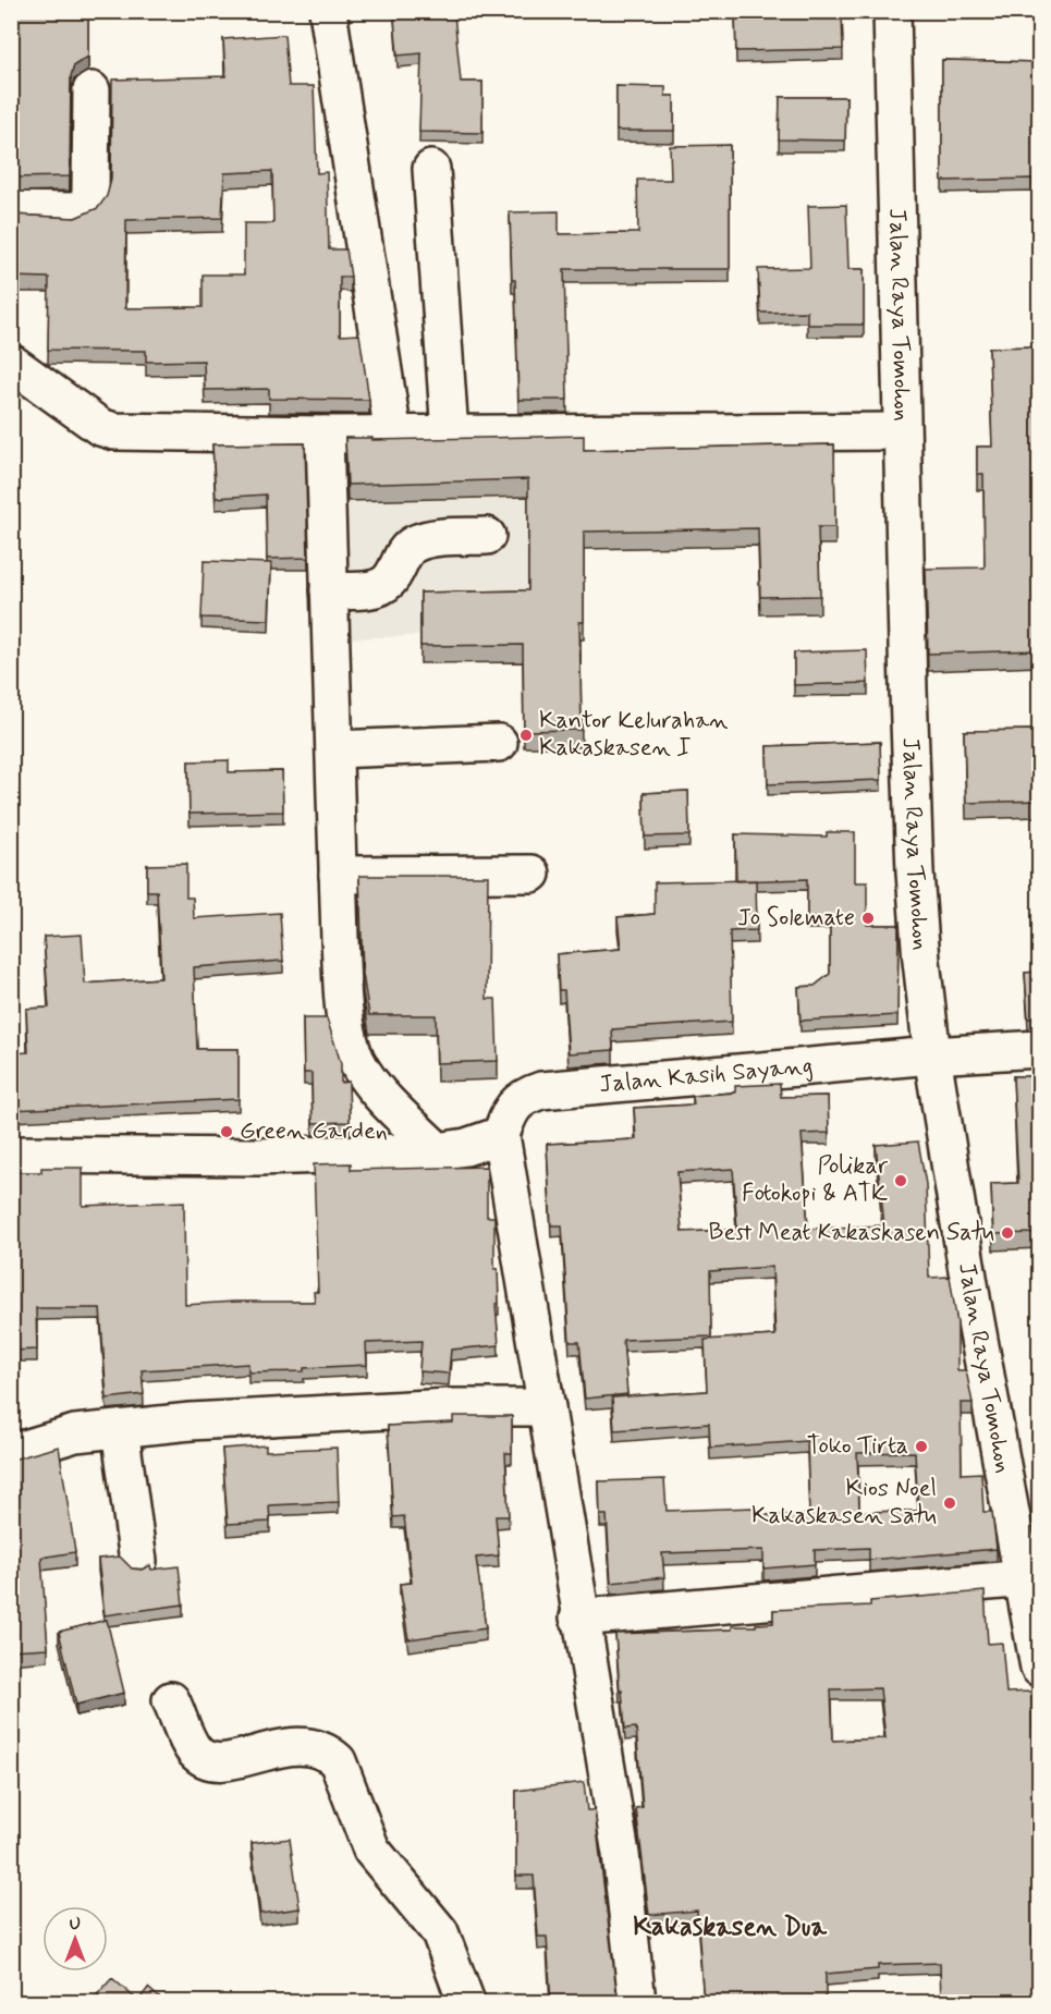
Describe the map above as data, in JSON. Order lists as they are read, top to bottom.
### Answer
{
  "streets": {
    "main road": ["Jalan Raya Tomohon", "Jalan Kasih Sayang"]
  },
  "crossings": [
    ["Jalan Raya Tomohon", "Jalan Kasih Sayang"]
  ],
  "districts": ["Kakaskasen Dua"],
  "places": [
    "Kantor Kelurahan Kakaskasen I",
    "Jo Solemate",
    "Green Garden",
    "Polikar Fotokopi & ATK",
    "Best Meat Kakaskasen Satu",
    "Toko Tirta",
    "Kios Noel Kakaskasen Satu"
  ],
  "north": "top"
}
